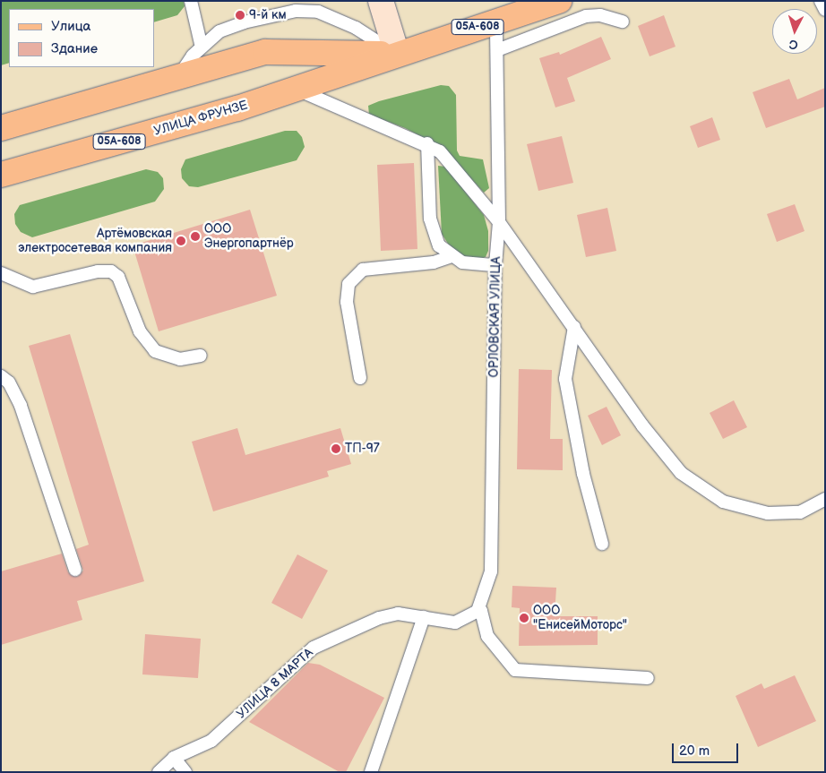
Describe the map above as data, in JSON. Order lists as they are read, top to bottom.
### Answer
{
  "streets": {
    "main road": ["05А-608", "УЛИЦА ФРУНЗЕ"],
    "lane": ["ОРЛОВСКАЯ УЛИЦА", "УЛИЦА 8 МАРТА"]
  },
  "crossings": [
    ["УЛИЦА ФРУНЗЕ", "ОРЛОВСКАЯ УЛИЦА"],
    ["ОРЛОВСКАЯ УЛИЦА", "УЛИЦА 8 МАРТА"]
  ],
  "places": [
    "9-й км",
    "ООО Энергопартнёр",
    "Артёмовская электросетевая компания",
    "ТП-97",
    "ООО \"ЕнисейМоторс\""
  ],
  "legend": ["Улица", "Здание"],
  "scale_bar": "20 m",
  "north": "bottom"
}
